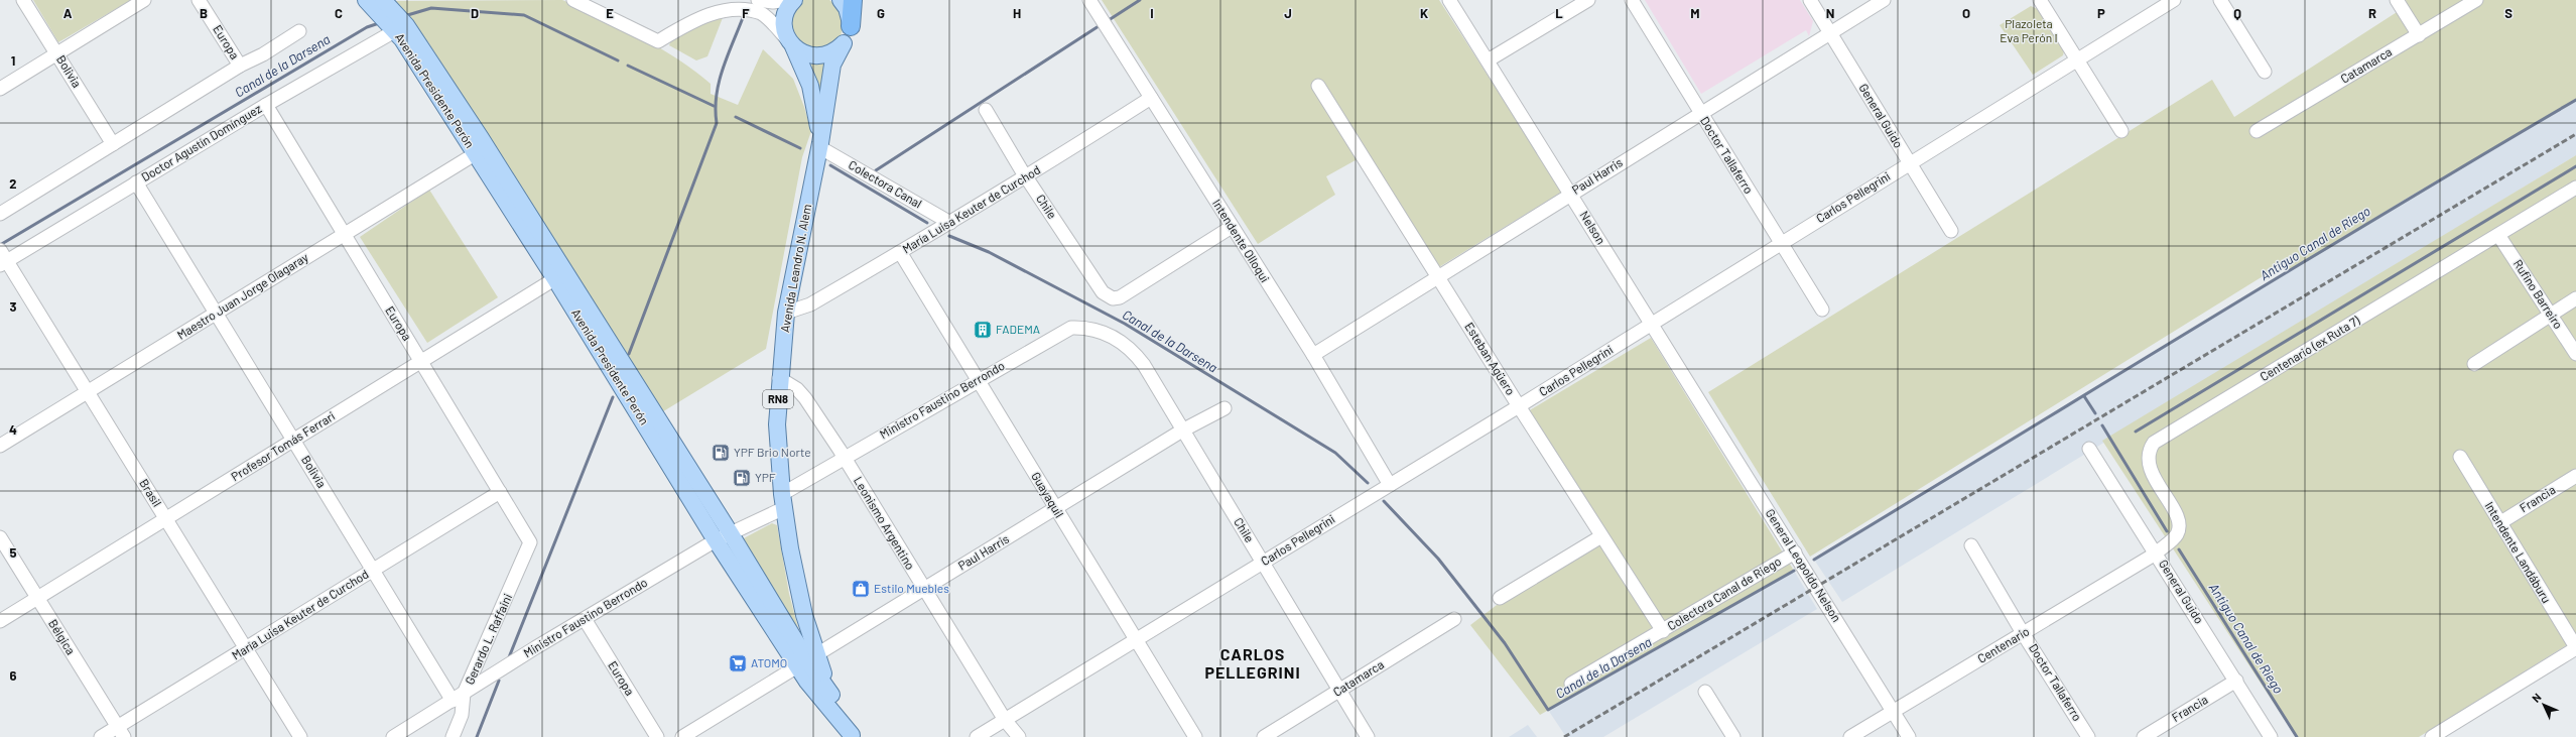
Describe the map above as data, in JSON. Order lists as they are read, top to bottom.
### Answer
{
  "streets": {
    "highway": ["RN8"],
    "main road": ["Avenida Presidente Perón", "Avenida Leandro N. Alem"],
    "street": [
      "Europa",
      "Catamarca",
      "Bolivia",
      "General Guido",
      "Doctor Agustín Domínguez",
      "Doctor Tallaferro",
      "Paul Harris",
      "Colectora Canal",
      "Carlos Pellegrini",
      "Chile",
      "María Luisa Keuter de Curchod",
      "Nelson",
      "Intendente Olloqui",
      "Rufino Barreiro",
      "Maestro Juan Jorge Olagaray",
      "Centenario (ex Ruta 7)",
      "Esteban Agüero",
      "Ministro Faustino Berrondo",
      "Profesor Tomás Ferrari",
      "Brasil",
      "Guayaquil",
      "Francia",
      "Leonismo Argentino",
      "Intendente Landáburu",
      "General Leopoldo Nelson",
      "Colectora Canal de Riego",
      "Bélgica",
      "Gerardo L. Raffaini",
      "Centenario"
    ]
  },
  "crossings": [
    ["Europa", "Doctor Agustín Domínguez"],
    ["Europa", "María Luisa Keuter de Curchod"],
    ["Europa", "Maestro Juan Jorge Olagaray"],
    ["Europa", "Ministro Faustino Berrondo"],
    ["Europa", "Profesor Tomás Ferrari"],
    ["Europa", "Gerardo L. Raffaini"],
    ["Catamarca", "Chile"],
    ["Bolivia", "Doctor Agustín Domínguez"],
    ["Bolivia", "María Luisa Keuter de Curchod"],
    ["Bolivia", "Maestro Juan Jorge Olagaray"],
    ["Bolivia", "Ministro Faustino Berrondo"],
    ["Bolivia", "Profesor Tomás Ferrari"],
    ["Bolivia", "Gerardo L. Raffaini"],
    ["Avenida Presidente Perón", "Doctor Agustín Domínguez"],
    ["Avenida Presidente Perón", "Paul Harris"],
    ["Avenida Presidente Perón", "Avenida Leandro N. Alem"],
    ["Avenida Presidente Perón", "Maestro Juan Jorge Olagaray"],
    ["Avenida Presidente Perón", "Ministro Faustino Berrondo"],
    ["Avenida Presidente Perón", "Profesor Tomás Ferrari"],
    ["General Guido", "Paul Harris"],
    ["General Guido", "Carlos Pellegrini"],
    ["General Guido", "Centenario (ex Ruta 7)"],
    ["General Guido", "Francia"],
    ["General Guido", "Centenario"],
    ["Doctor Agustín Domínguez", "Brasil"],
    ["Doctor Tallaferro", "Paul Harris"],
    ["Doctor Tallaferro", "Carlos Pellegrini"],
    ["Doctor Tallaferro", "Centenario"],
    ["Paul Harris", "Chile"],
    ["Paul Harris", "Nelson"],
    ["Paul Harris", "Intendente Olloqui"],
    ["Paul Harris", "Avenida Leandro N. Alem"],
    ["Paul Harris", "Esteban Agüero"],
    ["Paul Harris", "Guayaquil"],
    ["Paul Harris", "Leonismo Argentino"],
    ["Colectora Canal", "María Luisa Keuter de Curchod"],
    ["Colectora Canal", "Avenida Leandro N. Alem"],
    ["Carlos Pellegrini", "Chile"],
    ["Carlos Pellegrini", "Nelson"],
    ["Carlos Pellegrini", "Intendente Olloqui"],
    ["Carlos Pellegrini", "Esteban Agüero"],
    ["Carlos Pellegrini", "Guayaquil"],
    ["Carlos Pellegrini", "Leonismo Argentino"],
    ["Chile", "María Luisa Keuter de Curchod"],
    ["Chile", "Intendente Olloqui"],
    ["Chile", "Ministro Faustino Berrondo"],
    ["María Luisa Keuter de Curchod", "Intendente Olloqui"],
    ["María Luisa Keuter de Curchod", "Avenida Leandro N. Alem"],
    ["María Luisa Keuter de Curchod", "Brasil"],
    ["María Luisa Keuter de Curchod", "Guayaquil"],
    ["María Luisa Keuter de Curchod", "Bélgica"],
    ["Nelson", "General Leopoldo Nelson"],
    ["Avenida Leandro N. Alem", "RN8"],
    ["Avenida Leandro N. Alem", "Ministro Faustino Berrondo"],
    ["Avenida Leandro N. Alem", "Leonismo Argentino"],
    ["Rufino Barreiro", "Centenario (ex Ruta 7)"],
    ["Maestro Juan Jorge Olagaray", "Brasil"],
    ["Centenario (ex Ruta 7)", "Centenario"],
    ["Esteban Agüero", "Colectora Canal de Riego"],
    ["Ministro Faustino Berrondo", "Guayaquil"],
    ["Ministro Faustino Berrondo", "Leonismo Argentino"],
    ["Ministro Faustino Berrondo", "Gerardo L. Raffaini"],
    ["Profesor Tomás Ferrari", "Brasil"],
    ["Profesor Tomás Ferrari", "Bélgica"],
    ["Francia", "Intendente Landáburu"],
    ["General Leopoldo Nelson", "Colectora Canal de Riego"],
    ["General Leopoldo Nelson", "Centenario"]
  ],
  "districts": ["CARLOS PELLEGRINI"],
  "water": ["Canal de la Darsena", "Antiguo Canal de Riego"],
  "parks": ["Plazoleta Eva Perón I"],
  "places": {
    "building": ["FADEMA"],
    "fuel station": ["YPF Brio Norte", "YPF"],
    "shop": ["Estilo Muebles"],
    "supermarket": ["ATOMO"]
  },
  "north": "top left",
  "grid": {
    "columns": [
      "A",
      "B",
      "C",
      "D",
      "E",
      "F",
      "G",
      "H",
      "I",
      "J",
      "K",
      "L",
      "M",
      "N",
      "O",
      "P",
      "Q",
      "R",
      "S"
    ],
    "rows": [
      "1",
      "2",
      "3",
      "4",
      "5",
      "6"
    ]
  }
}
